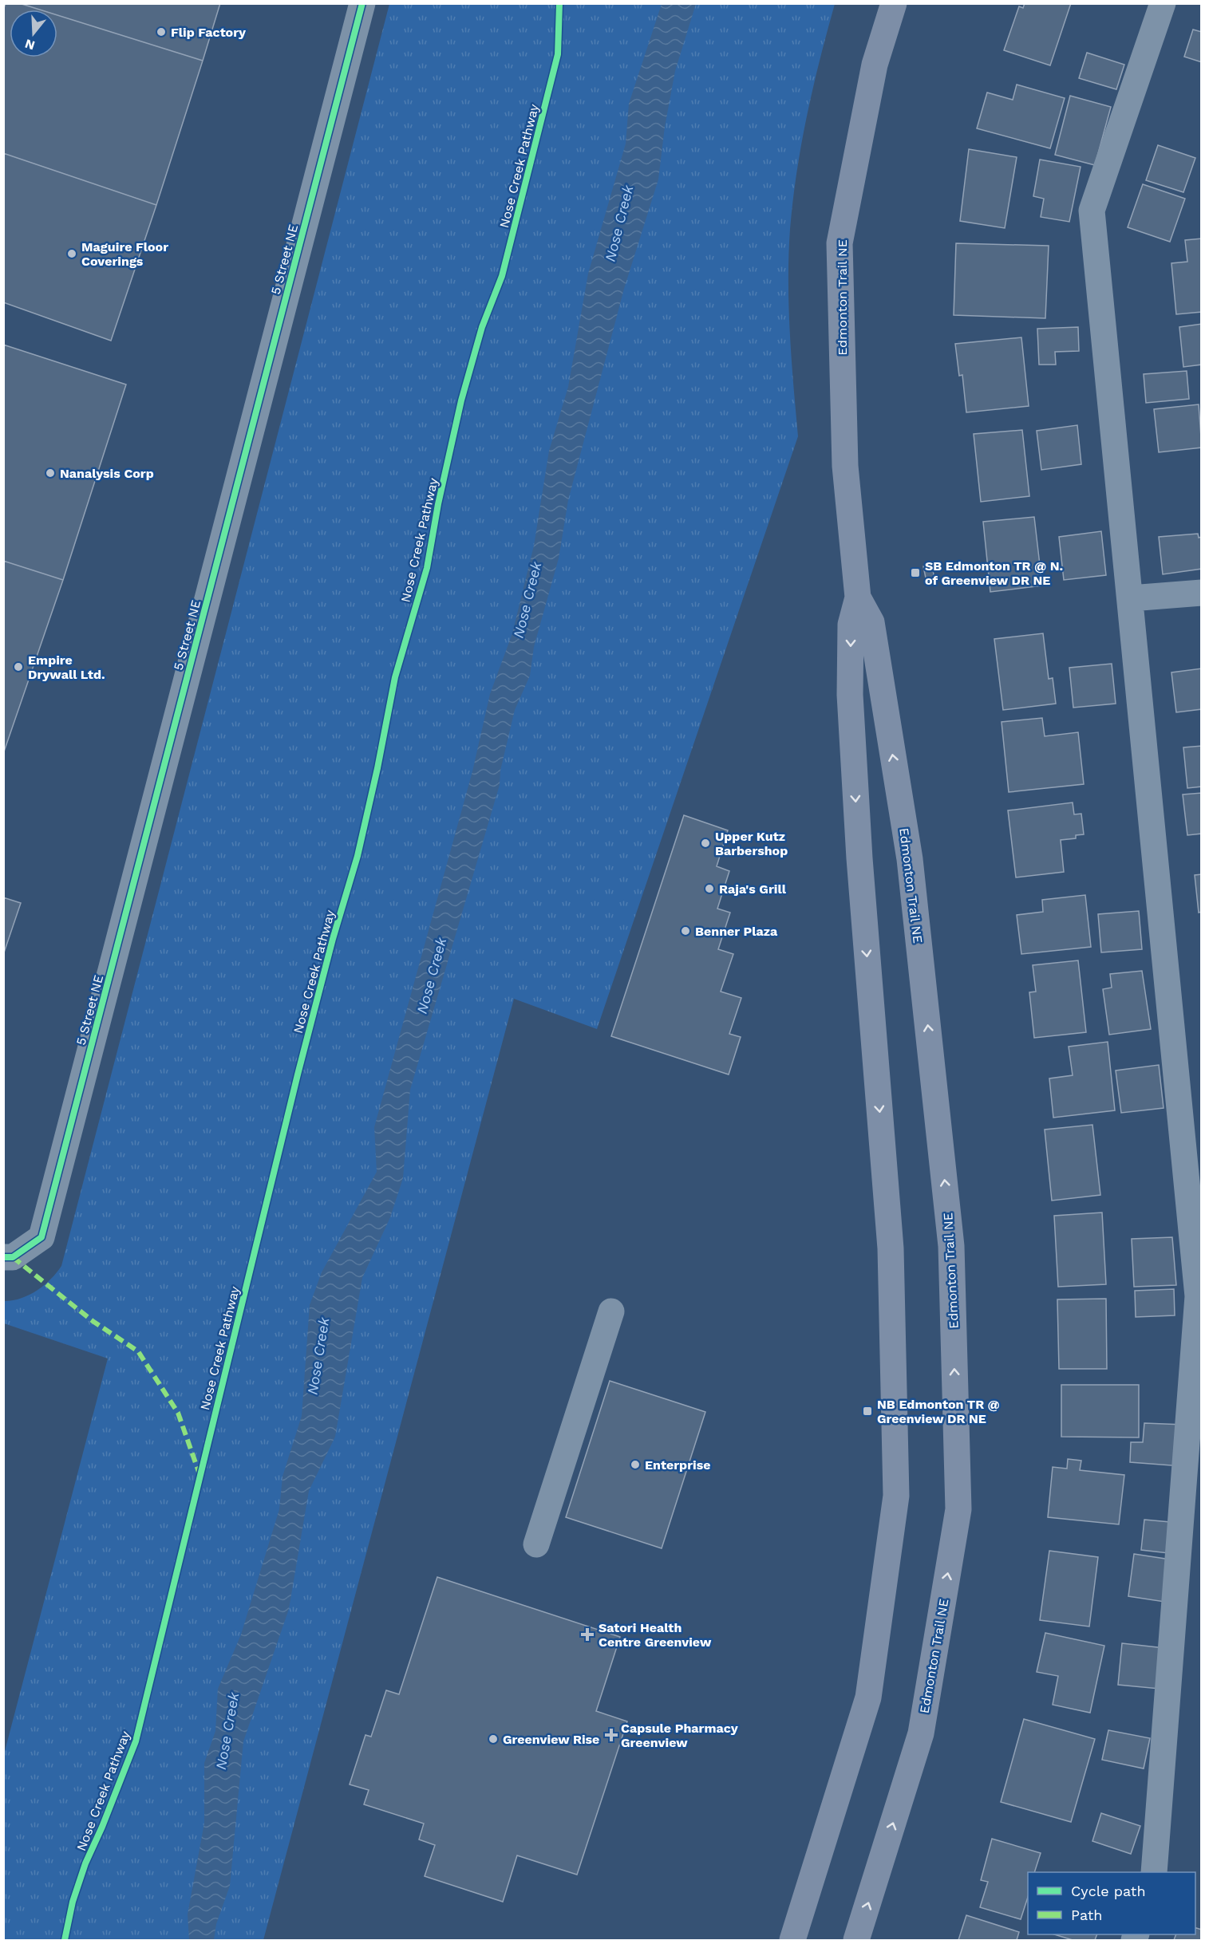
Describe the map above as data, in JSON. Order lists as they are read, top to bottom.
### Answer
{
  "streets": {
    "main road": ["Edmonton Trail NE"],
    "street": ["5 Street NE"],
    "cycle path": ["Nose Creek Pathway"]
  },
  "water": ["Nose Creek"],
  "places": {
    "other": [
      "Flip Factory",
      "Maguire Floor Coverings",
      "Nanalysis Corp",
      "Empire Drywall Ltd.",
      "Upper Kutz Barbershop",
      "Raja's Grill",
      "Benner Plaza",
      "Enterprise",
      "Greenview Rise"
    ],
    "transit": ["SB Edmonton TR @ N. of Greenview DR NE", "NB Edmonton TR @ Greenview DR NE"],
    "health": ["Satori Health Centre Greenview", "Capsule Pharmacy Greenview"]
  },
  "legend": ["Cycle path", "Path"],
  "north": "bottom"
}
